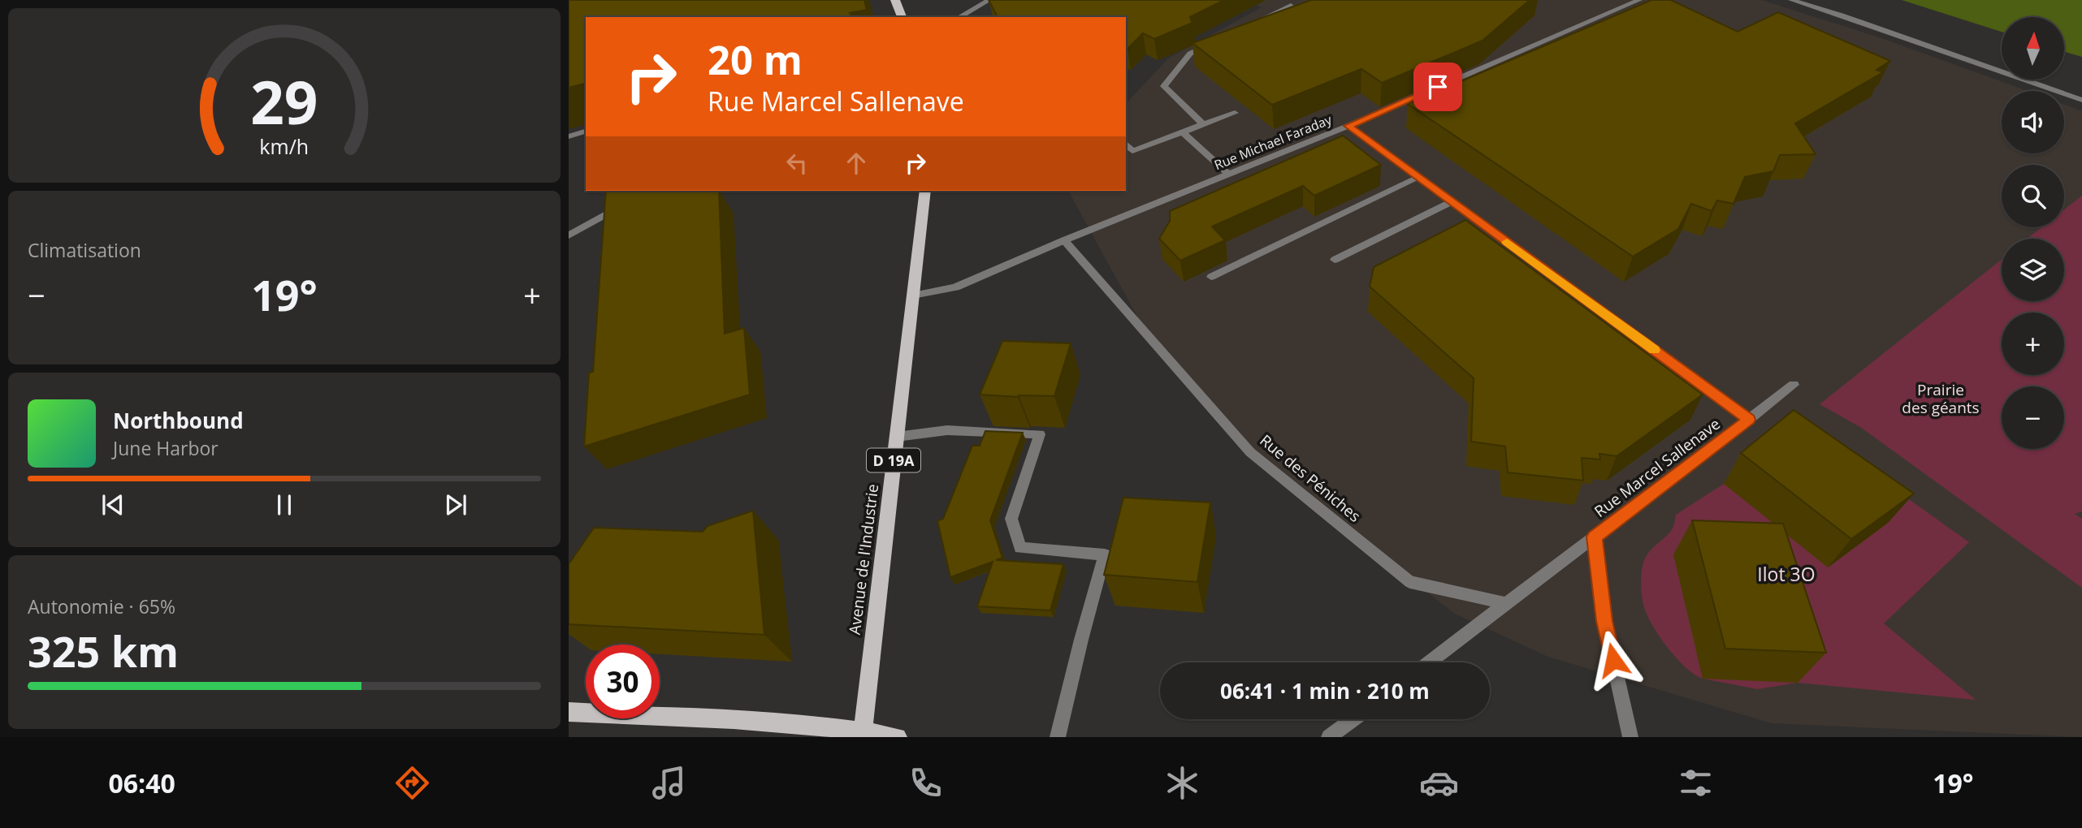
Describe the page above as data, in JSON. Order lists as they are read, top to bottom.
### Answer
{
  "streets": {
    "main road": ["D 19A", "Avenue de l'Industrie"],
    "street": ["Rue Michael Faraday", "Rue Marcel Sallenave", "Rue des Péniches"]
  },
  "crossings": [
    ["Rue Michael Faraday", "Rue des Péniches"],
    ["Rue Michael Faraday", "Avenue de l'Industrie"]
  ],
  "parks": ["Prairie des géants", "Ilot 3O"],
  "north": "top",
  "page": {
    "map_buttons": ["+", "−"],
    "turn": ["20 m", "Rue Marcel Sallenave"],
    "tile": [
      "Climatisation",
      ["Autonomie · 65%", "325 km"]
    ],
    "heat": ["−", "19°", "+"],
    "song": ["Northbound", "June Harbor"],
    "limit": "30",
    "trip": "06:41 · 1 min · 210 m",
    "tabs": ["06:40", "19°"],
    "gauge": ["29", "km/h"]
  }
}
